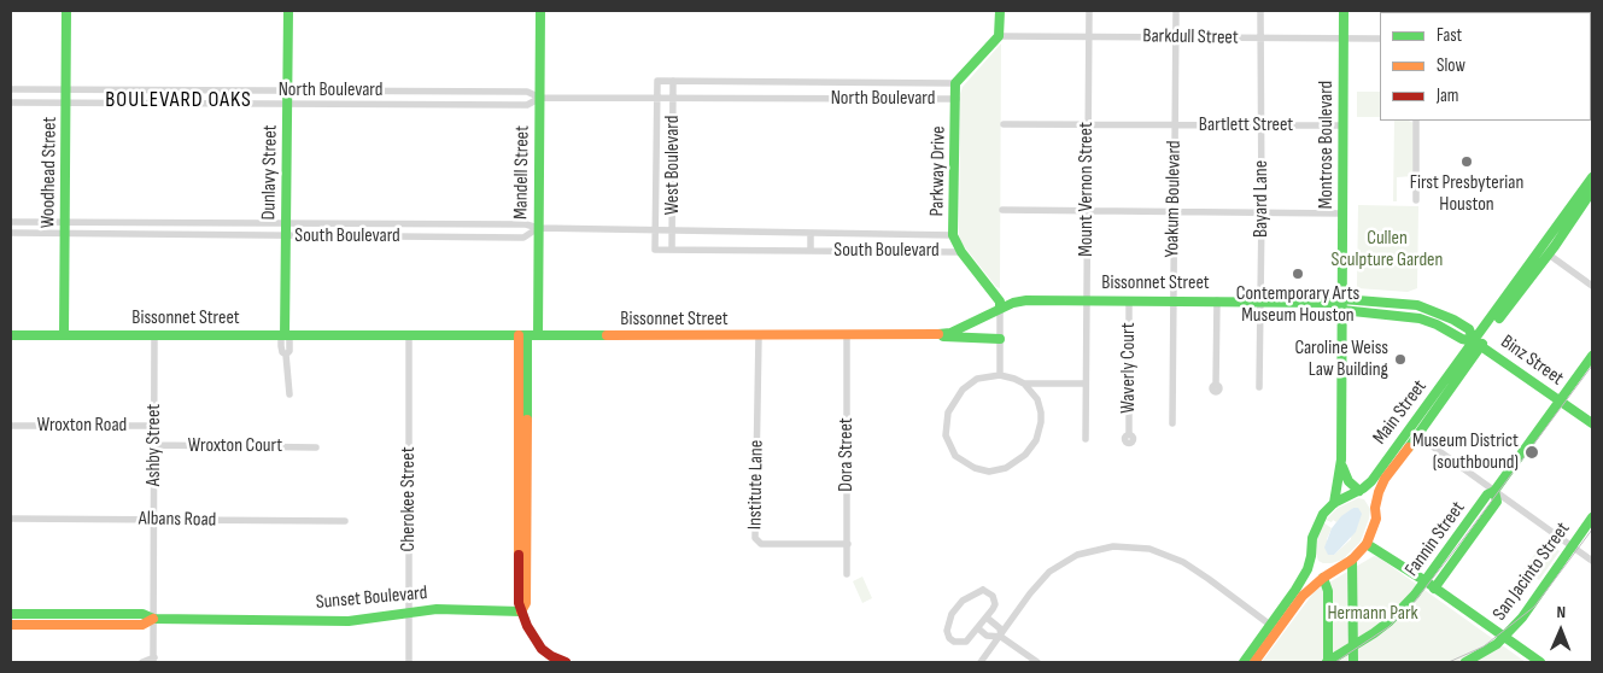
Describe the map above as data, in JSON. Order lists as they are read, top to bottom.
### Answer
{
  "streets": {
    "main road": [
      "Montrose Boulevard",
      "Parkway Drive",
      "Woodhead Street",
      "Dunlavy Street",
      "Mandell Street",
      "Bissonnet Street",
      "Binz Street",
      "Main Street",
      "Fannin Street",
      "San Jacinto Street",
      "Sunset Boulevard"
    ],
    "street": [
      "Barkdull Street",
      "North Boulevard",
      "Bartlett Street",
      "West Boulevard",
      "Mount Vernon Street",
      "Yoakum Boulevard",
      "Bayard Lane",
      "South Boulevard",
      "Waverly Court",
      "Wroxton Road",
      "Ashby Street",
      "Wroxton Court",
      "Dora Street",
      "Institute Lane",
      "Cherokee Street",
      "Albans Road"
    ]
  },
  "crossings": [
    ["Barkdull Street", "Montrose Boulevard"],
    ["Barkdull Street", "Mount Vernon Street"],
    ["Barkdull Street", "Yoakum Boulevard"],
    ["Barkdull Street", "Bayard Lane"],
    ["North Boulevard", "West Boulevard"],
    ["North Boulevard", "Parkway Drive"],
    ["North Boulevard", "Woodhead Street"],
    ["North Boulevard", "Dunlavy Street"],
    ["North Boulevard", "Mandell Street"],
    ["Bartlett Street", "Montrose Boulevard"],
    ["Bartlett Street", "Mount Vernon Street"],
    ["Bartlett Street", "Yoakum Boulevard"],
    ["Bartlett Street", "Bayard Lane"],
    ["Montrose Boulevard", "Bissonnet Street"],
    ["Montrose Boulevard", "Main Street"],
    ["West Boulevard", "South Boulevard"],
    ["Parkway Drive", "South Boulevard"],
    ["Parkway Drive", "Bissonnet Street"],
    ["Woodhead Street", "South Boulevard"],
    ["Woodhead Street", "Bissonnet Street"],
    ["Dunlavy Street", "South Boulevard"],
    ["Dunlavy Street", "Bissonnet Street"],
    ["Mandell Street", "South Boulevard"],
    ["Mandell Street", "Bissonnet Street"],
    ["Mandell Street", "Sunset Boulevard"],
    ["Mount Vernon Street", "Bissonnet Street"],
    ["Yoakum Boulevard", "Bissonnet Street"],
    ["Bayard Lane", "Bissonnet Street"],
    ["Bissonnet Street", "Binz Street"],
    ["Bissonnet Street", "Waverly Court"],
    ["Bissonnet Street", "Main Street"],
    ["Bissonnet Street", "Ashby Street"],
    ["Bissonnet Street", "Dora Street"],
    ["Bissonnet Street", "Institute Lane"],
    ["Bissonnet Street", "Cherokee Street"],
    ["Binz Street", "Main Street"],
    ["Binz Street", "Fannin Street"],
    ["Wroxton Road", "Ashby Street"],
    ["Ashby Street", "Wroxton Court"],
    ["Ashby Street", "Albans Road"],
    ["Ashby Street", "Sunset Boulevard"],
    ["Dora Street", "Institute Lane"],
    ["Cherokee Street", "Sunset Boulevard"]
  ],
  "districts": ["BOULEVARD OAKS"],
  "parks": ["Cullen Sculpture Garden", "Hermann Park"],
  "places": [
    "First Presbyterian Houston",
    "Contemporary Arts Museum Houston",
    "Caroline Weiss Law Building",
    "Museum District (southbound)"
  ],
  "legend": ["Fast", "Slow", "Jam"],
  "north": "top"
}
